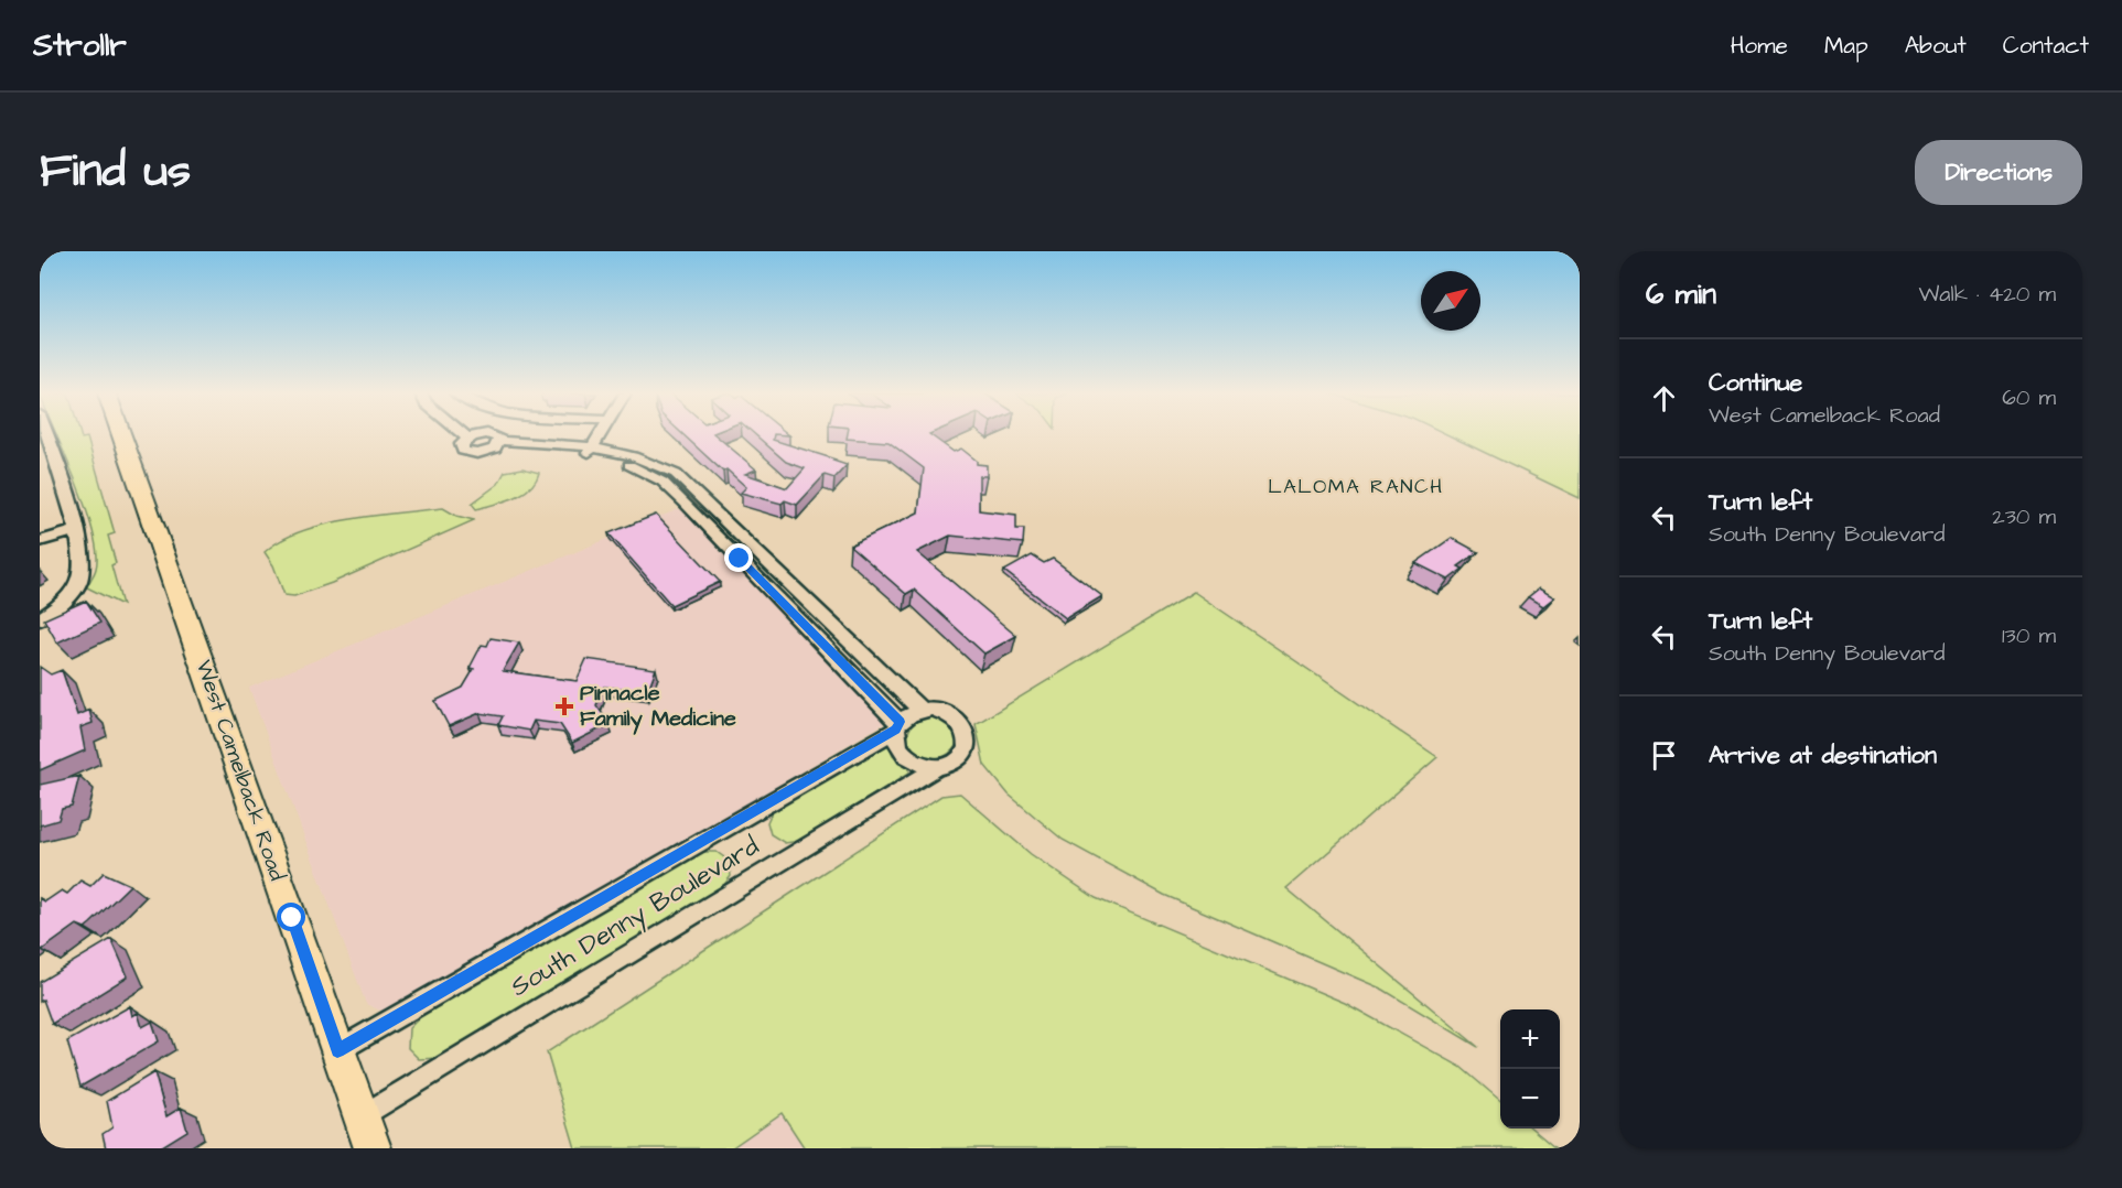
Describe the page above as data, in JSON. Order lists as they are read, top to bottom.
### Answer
{
  "streets": {
    "main road": ["West Camelback Road"],
    "street": ["South Denny Boulevard"]
  },
  "crossings": [
    ["West Camelback Road", "South Denny Boulevard"]
  ],
  "districts": ["LALOMA RANCH"],
  "places": {
    "health": ["Pinnacle Family Medicine"]
  },
  "north": "top right",
  "page": {
    "header": "Strollr",
    "nav": [
      "Home",
      "Map",
      "About",
      "Contact"
    ],
    "title": "Find us",
    "buttons": "Directions",
    "heading": ["6 min", "Walk · 420 m"],
    "list": [
      ["Continue", "West Camelback Road", "60 m"],
      ["Turn left", "South Denny Boulevard", "230 m"],
      ["Turn left", "South Denny Boulevard", "130 m"],
      "Arrive at destination"
    ],
    "map_buttons": ["+", "−"]
  }
}
